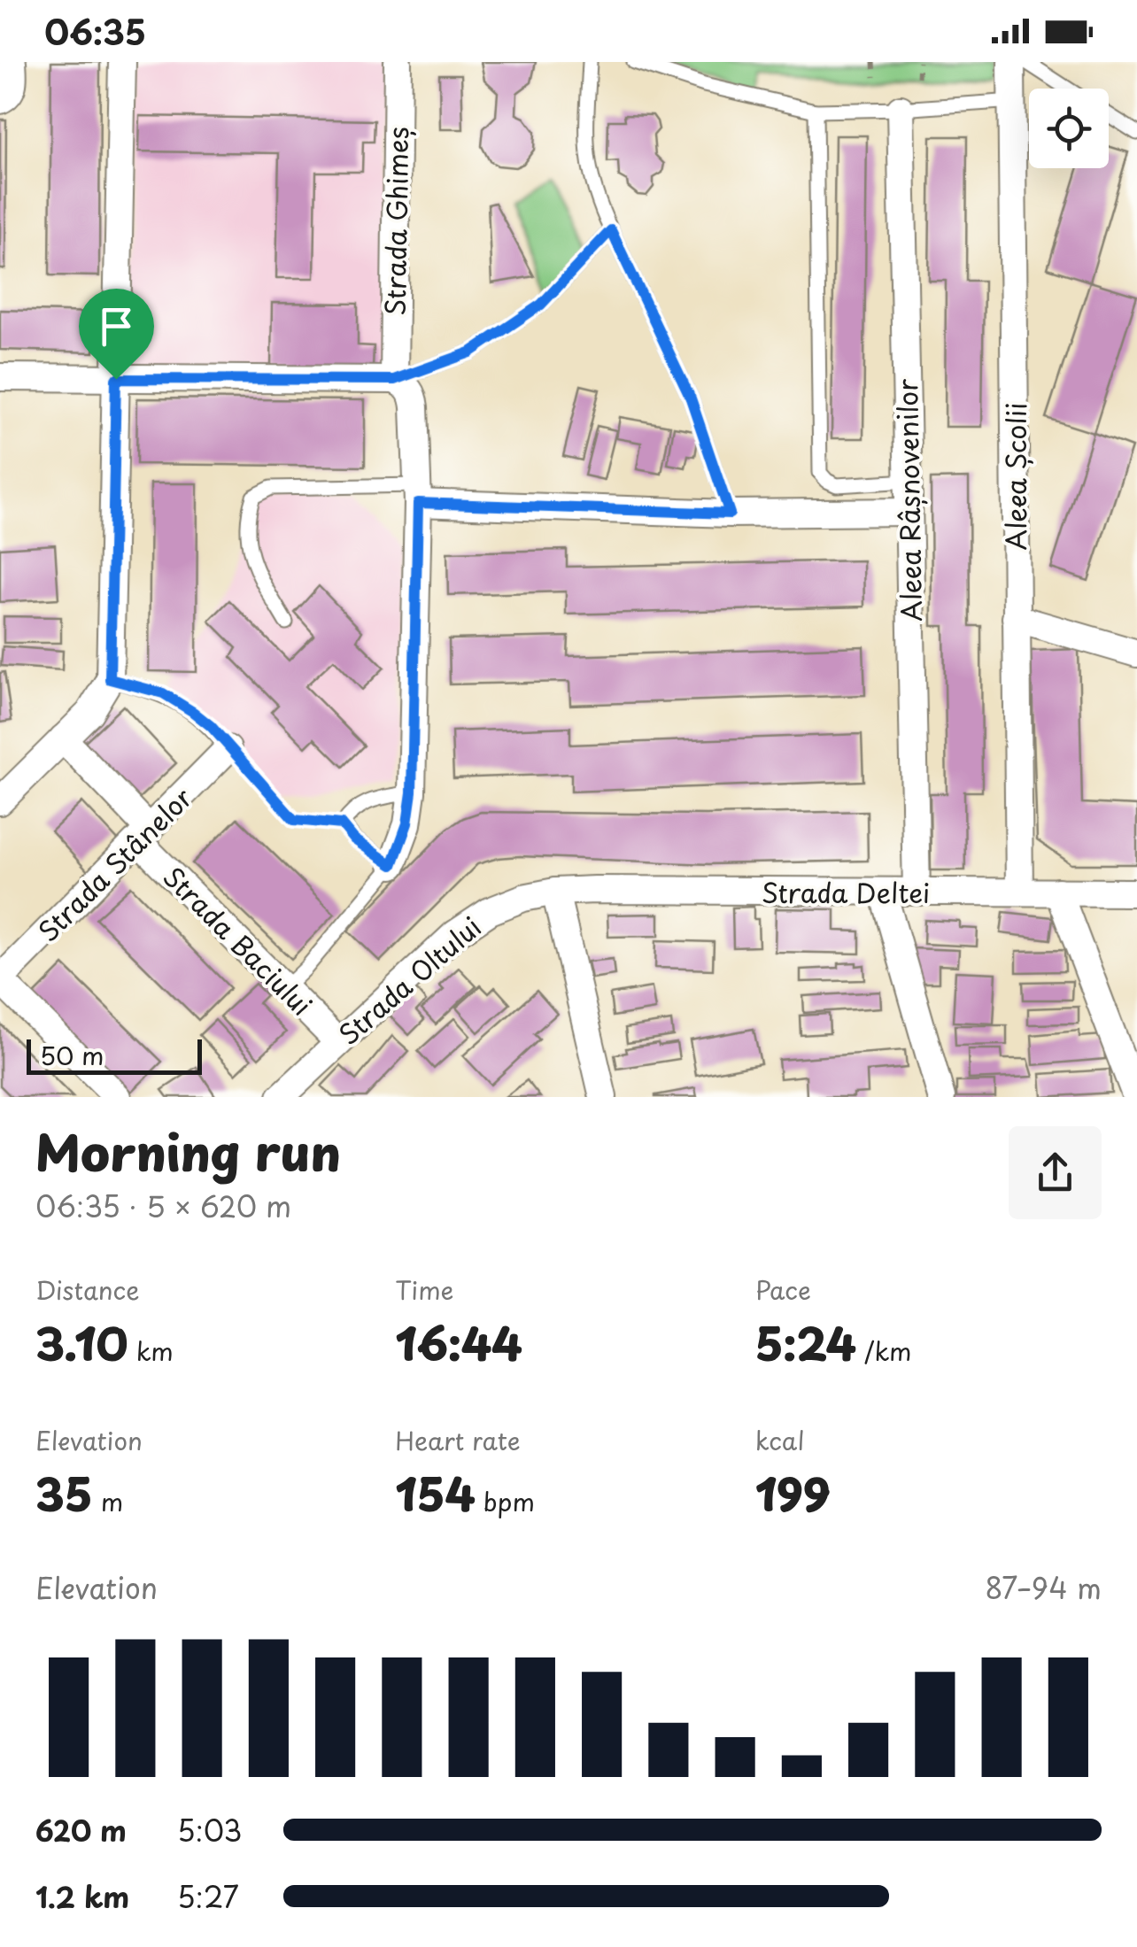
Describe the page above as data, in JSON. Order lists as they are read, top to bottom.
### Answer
{
  "streets": {
    "street": [
      "Strada Ghimeș",
      "Aleea Școlii",
      "Aleea Râșnovenilor",
      "Strada Stânelor",
      "Strada Deltei",
      "Strada Baciului",
      "Strada Oltului"
    ]
  },
  "crossings": [
    ["Aleea Școlii", "Strada Deltei"],
    ["Aleea Râșnovenilor", "Strada Deltei"],
    ["Strada Stânelor", "Strada Baciului"],
    ["Strada Deltei", "Strada Oltului"],
    ["Strada Baciului", "Strada Oltului"]
  ],
  "scale_bar": "50 m",
  "page": {
    "status": "06:35",
    "scale": "50 m",
    "heading": ["Morning run", "06:35 · 5 × 620 m"],
    "stats": [
      ["Distance", "3.10 km"],
      ["Time", "16:44"],
      ["Pace", "5:24 /km"],
      ["Elevation", "35 m"],
      ["Heart rate", "154 bpm"],
      ["kcal", "199"]
    ],
    "chart": ["Elevation", "87–94 m"],
    "list": [
      {
        "name": "620 m",
        "note": "5:03"
      },
      {
        "name": "1.2 km",
        "note": "5:27"
      }
    ]
  }
}
